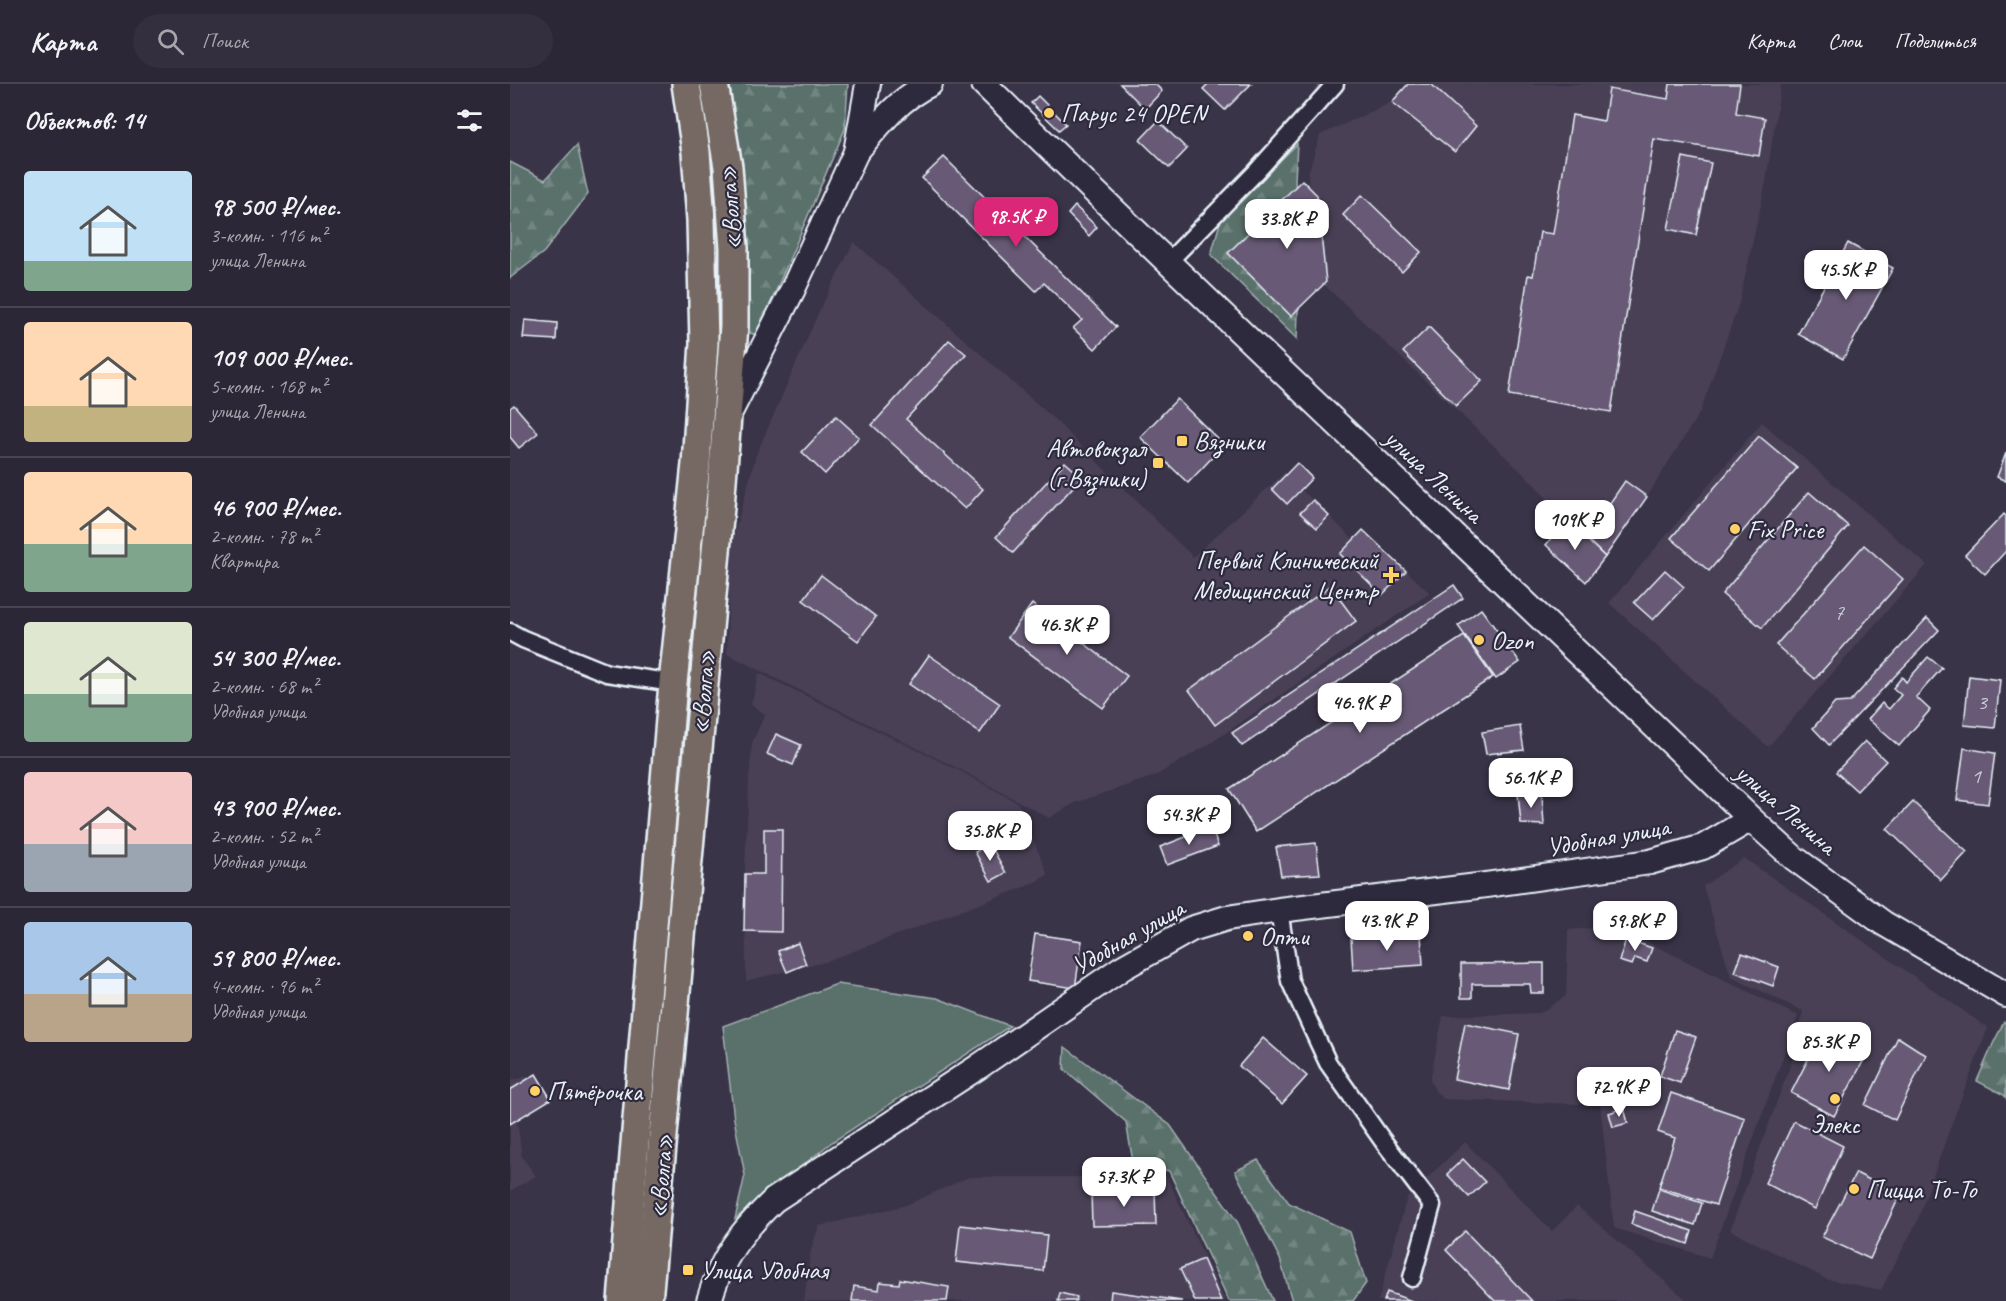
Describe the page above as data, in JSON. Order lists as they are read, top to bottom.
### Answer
{
  "streets": {
    "highway": ["«Волга»"],
    "main road": ["улица Ленина", "Удобная улица"]
  },
  "crossings": [
    ["улица Ленина", "Удобная улица"]
  ],
  "places": {
    "other": [
      "Парус 24 OPEN",
      "Fix Price",
      "Ozon",
      "Опти",
      "Пятёрочка",
      "Элекс",
      "Пицца То-То"
    ],
    "transit": ["Вязники", "Автовокзал (г.Вязники)", "Улица Удобная"],
    "health": ["Первый Клинический Медицинский Центр"]
  },
  "house_numbers": ["7", "3", "1"],
  "page": {
    "header": "Карта",
    "search": "Поиск",
    "nav": ["Карта", "Слои", "Поделиться"],
    "heading": "Объектов: 14",
    "list": [
      {
        "name": "98 500 ₽/мес.",
        "note": "3-комн. · 116 m² · улица Ленина"
      },
      {
        "name": "109 000 ₽/мес.",
        "note": "5-комн. · 168 m² · улица Ленина"
      },
      {
        "name": "46 900 ₽/мес.",
        "note": "2-комн. · 78 m² · Квартира"
      },
      {
        "name": "54 300 ₽/мес.",
        "note": "2-комн. · 68 m² · Удобная улица"
      },
      {
        "name": "43 900 ₽/мес.",
        "note": "2-комн. · 52 m² · Удобная улица"
      },
      {
        "name": "59 800 ₽/мес.",
        "note": "4-комн. · 96 m² · Удобная улица"
      }
    ],
    "price": [
      "98.5K ₽",
      "33.8K ₽",
      "45.5K ₽",
      "109K ₽",
      "46.3K ₽",
      "46.9K ₽",
      "56.1K ₽",
      "54.3K ₽",
      "35.8K ₽",
      "43.9K ₽",
      "59.8K ₽",
      "85.3K ₽",
      "72.9K ₽",
      "57.3K ₽"
    ]
  }
}
